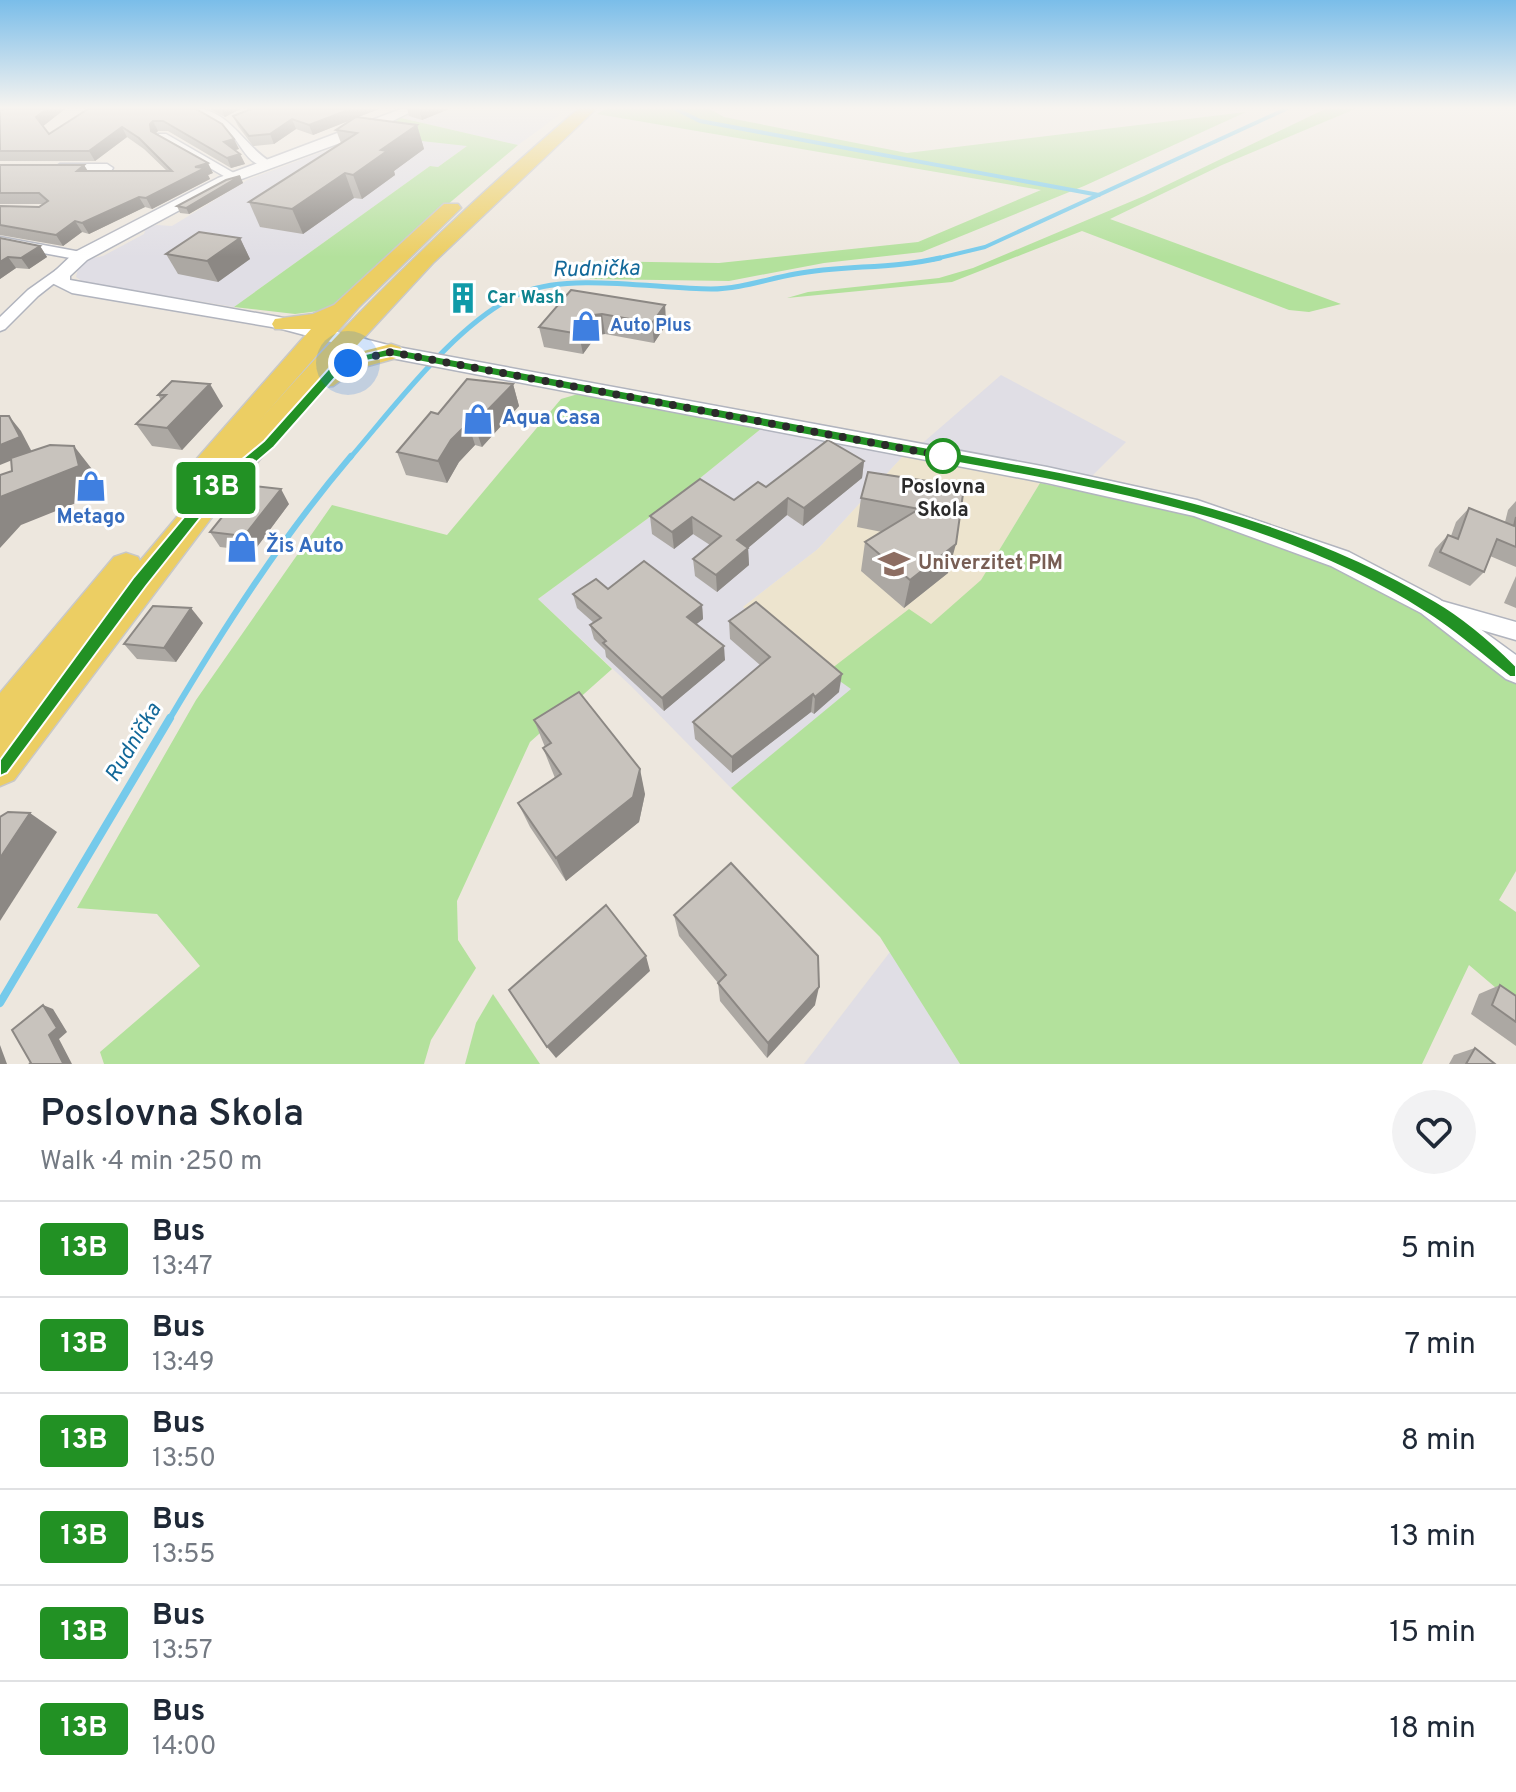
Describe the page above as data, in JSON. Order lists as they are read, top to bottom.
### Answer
{
  "water": ["Rudnička"],
  "places": {
    "building": ["Car Wash"],
    "shop": [
      "Auto Plus",
      "Aqua Casa",
      "Metago",
      "Žis Auto"
    ],
    "other": ["Poslovna Skola"],
    "school or university": ["Univerzitet PIM"]
  },
  "lines": ["bus line 13B"],
  "page": {
    "on_map": "13B",
    "heading": ["Poslovna Skola", "Walk · 4 min · 250 m"],
    "list": [
      {
        "mark": "13B",
        "name": "Bus",
        "note": "13:47",
        "value": "5 min"
      },
      {
        "mark": "13B",
        "name": "Bus",
        "note": "13:49",
        "value": "7 min"
      },
      {
        "mark": "13B",
        "name": "Bus",
        "note": "13:50",
        "value": "8 min"
      },
      {
        "mark": "13B",
        "name": "Bus",
        "note": "13:55",
        "value": "13 min"
      },
      {
        "mark": "13B",
        "name": "Bus",
        "note": "13:57",
        "value": "15 min"
      },
      {
        "mark": "13B",
        "name": "Bus",
        "note": "14:00",
        "value": "18 min"
      }
    ]
  }
}
